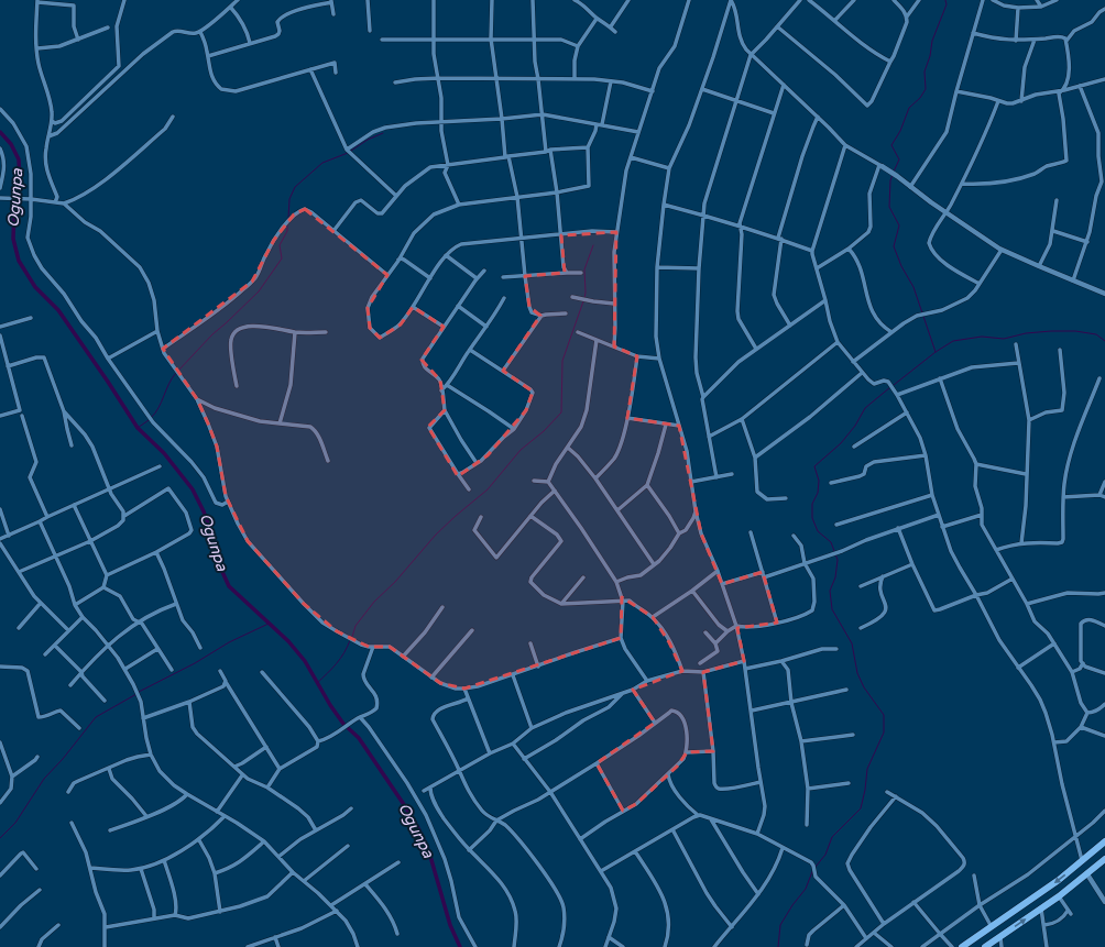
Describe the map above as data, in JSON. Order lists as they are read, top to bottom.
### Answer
{
  "water": ["Ogunpa"]
}
